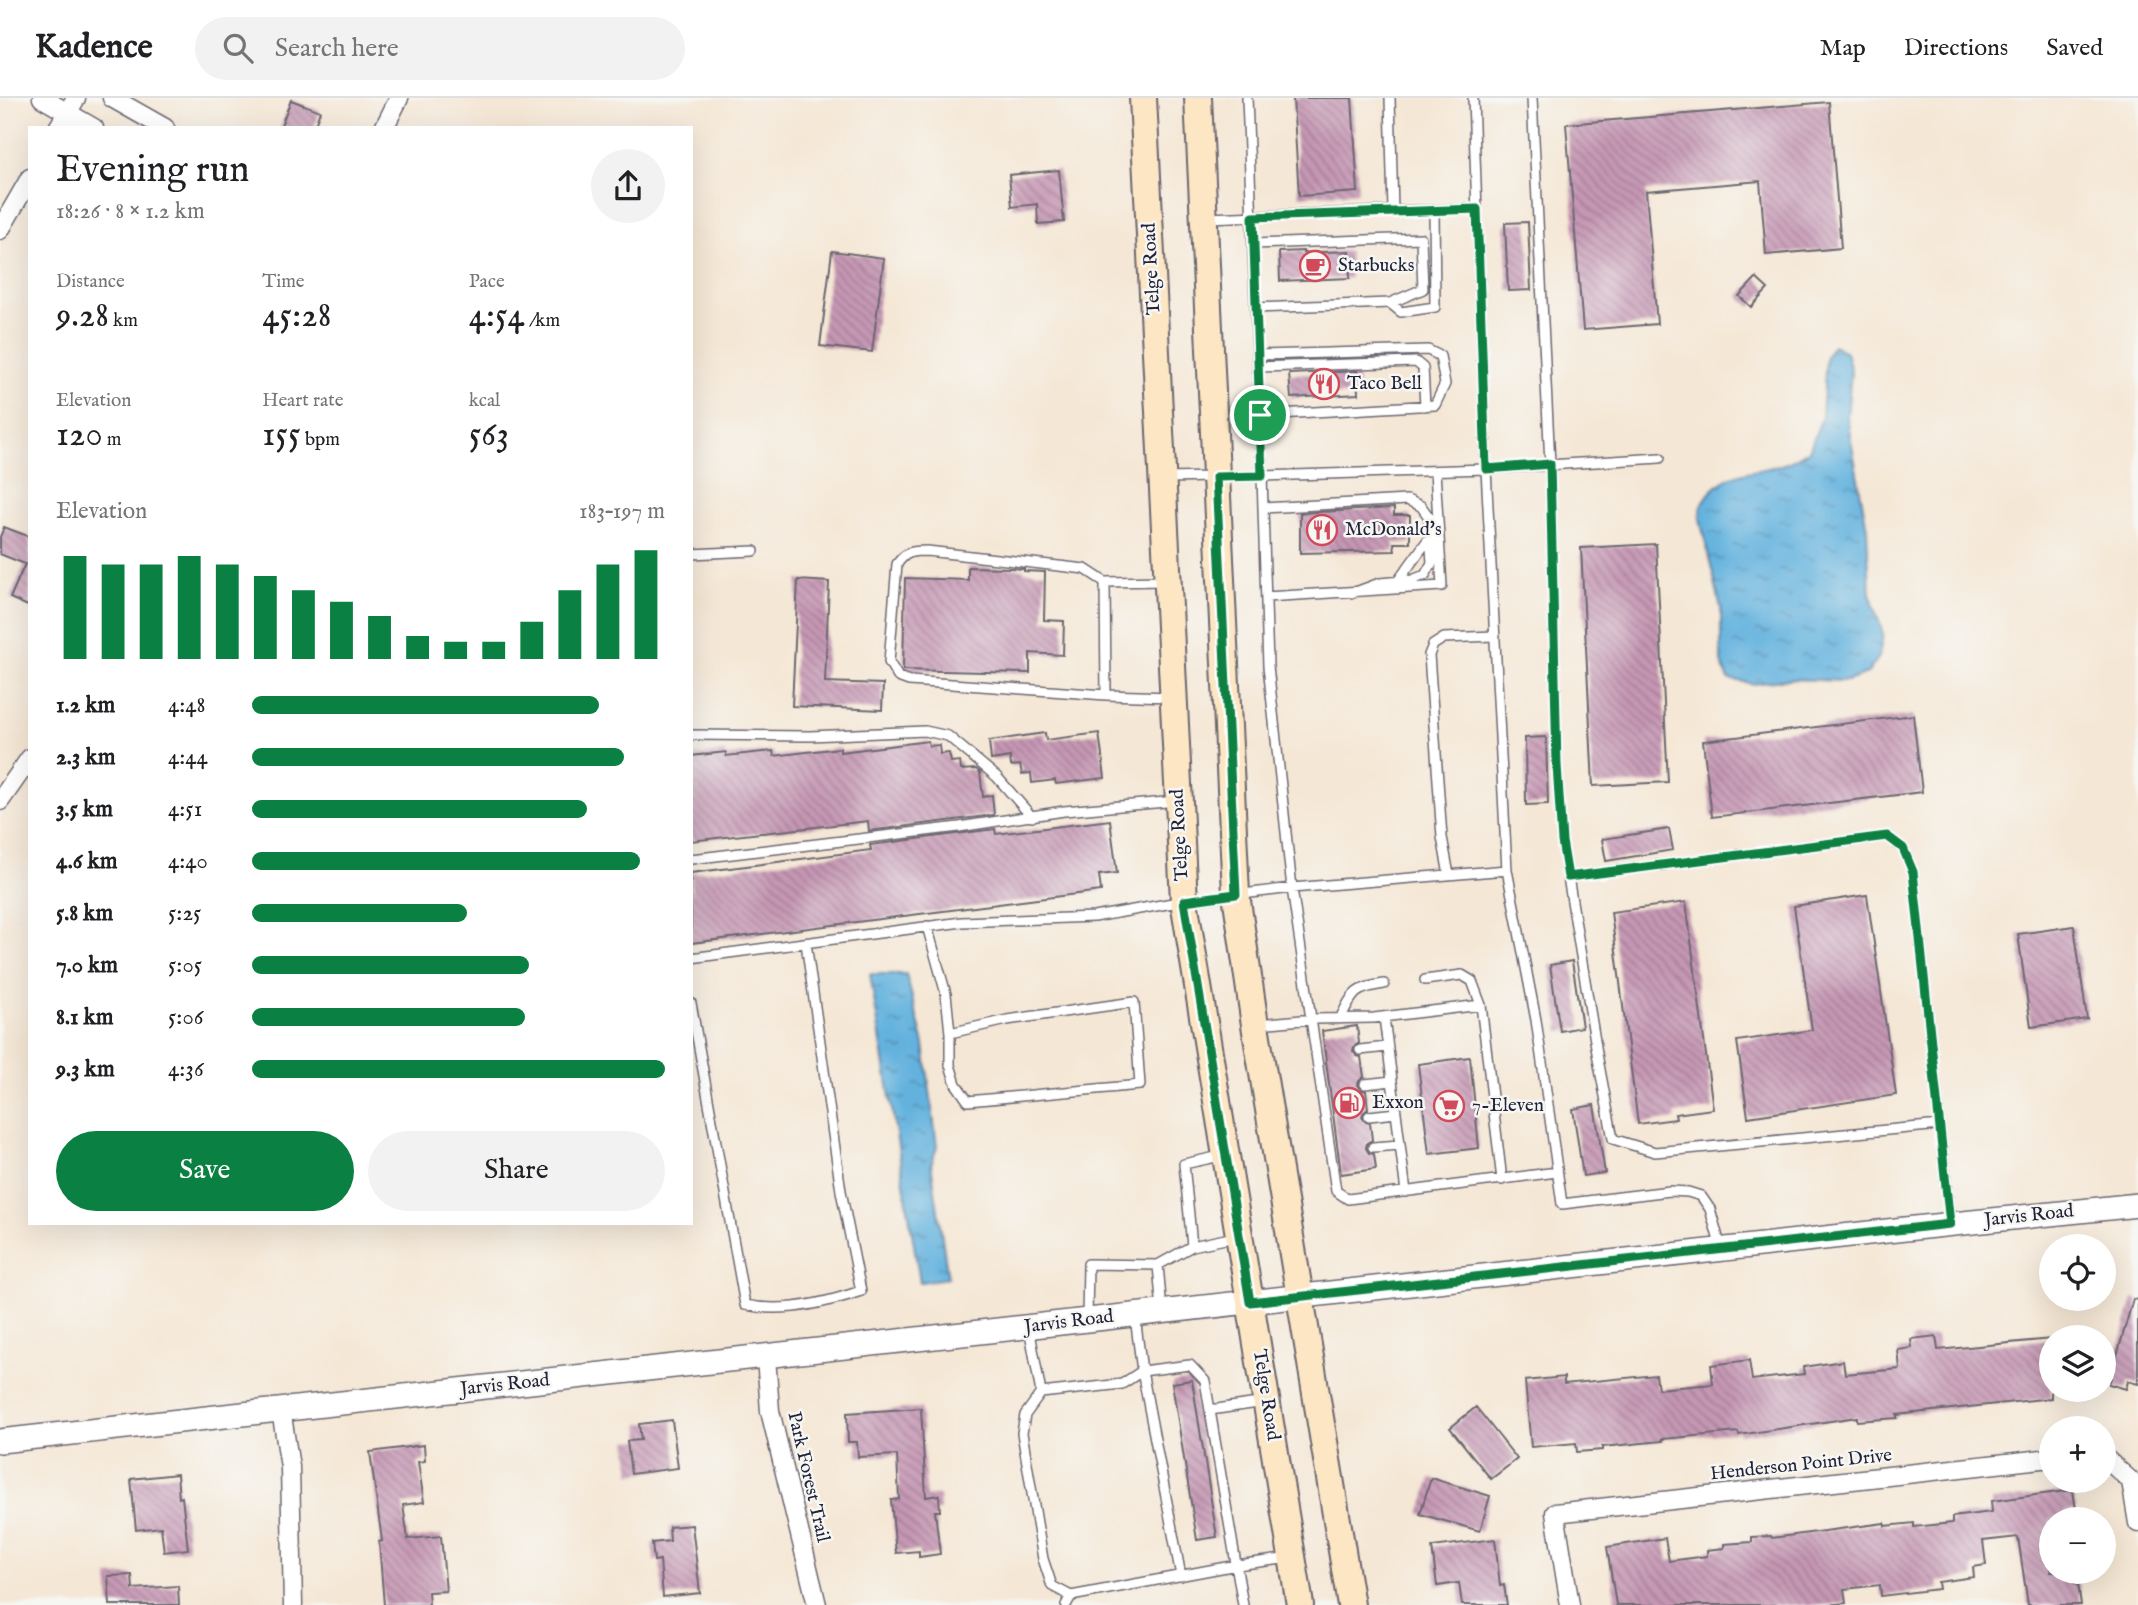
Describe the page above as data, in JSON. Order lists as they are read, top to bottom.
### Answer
{
  "streets": {
    "main road": ["Telge Road"],
    "street": ["Jarvis Road", "Henderson Point Drive", "Park Forest Trail"]
  },
  "crossings": [
    ["Telge Road", "Jarvis Road"],
    ["Jarvis Road", "Park Forest Trail"]
  ],
  "places": {
    "cafe": ["Starbucks"],
    "restaurant": ["Taco Bell", "McDonald's"],
    "fuel station": ["Exxon"],
    "supermarket": ["7-Eleven"]
  },
  "page": {
    "header": "Kadence",
    "search": "Search here",
    "nav": ["Map", "Directions", "Saved"],
    "heading": ["Evening run", "18:26 · 8 × 1.2 km"],
    "stats": [
      ["Distance", "9.28 km"],
      ["Time", "45:28"],
      ["Pace", "4:54 /km"],
      ["Elevation", "120 m"],
      ["Heart rate", "155 bpm"],
      ["kcal", "563"]
    ],
    "chart": ["Elevation", "183–197 m"],
    "list": [
      {
        "name": "1.2 km",
        "note": "4:48"
      },
      {
        "name": "2.3 km",
        "note": "4:44"
      },
      {
        "name": "3.5 km",
        "note": "4:51"
      },
      {
        "name": "4.6 km",
        "note": "4:40"
      },
      {
        "name": "5.8 km",
        "note": "5:25"
      },
      {
        "name": "7.0 km",
        "note": "5:05"
      },
      {
        "name": "8.1 km",
        "note": "5:06"
      },
      {
        "name": "9.3 km",
        "note": "4:36"
      }
    ],
    "buttons": ["Save", "Share"],
    "map_buttons": ["+", "−"]
  }
}
